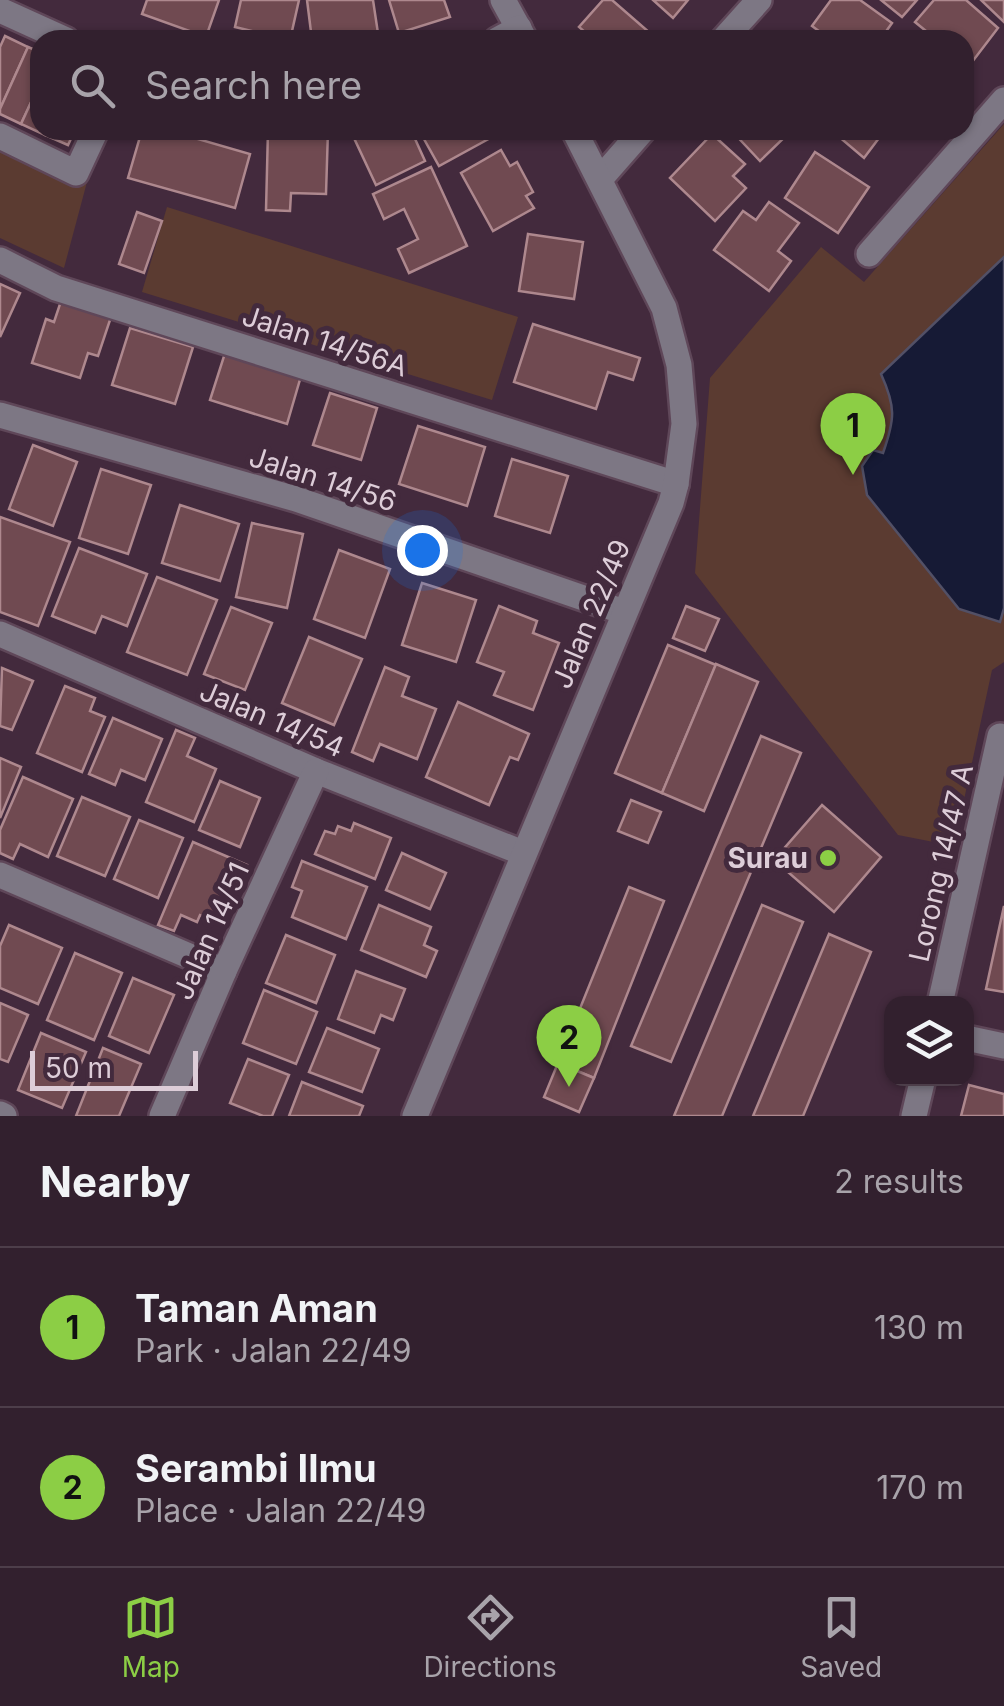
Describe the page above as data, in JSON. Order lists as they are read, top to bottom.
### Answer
{
  "streets": {
    "street": [
      "Jalan 14/56A",
      "Jalan 14/56",
      "Jalan 22/49",
      "Jalan 14/54",
      "Lorong 14/47 A",
      "Jalan 14/51"
    ]
  },
  "crossings": [
    ["Jalan 14/56A", "Jalan 22/49"],
    ["Jalan 14/56", "Jalan 22/49"],
    ["Jalan 22/49", "Jalan 14/54"],
    ["Jalan 14/54", "Jalan 14/51"]
  ],
  "places": ["Surau"],
  "scale_bar": "50 m",
  "page": {
    "search": "Search here",
    "pins": ["1", "2"],
    "scale": "50 m",
    "heading": ["Nearby", "2 results"],
    "list": [
      {
        "mark": "1",
        "name": "Taman Aman",
        "note": "Park · Jalan 22/49",
        "value": "130 m"
      },
      {
        "mark": "2",
        "name": "Serambi Ilmu",
        "note": "Place · Jalan 22/49",
        "value": "170 m"
      }
    ],
    "nav": ["Map", "Directions", "Saved"]
  }
}
